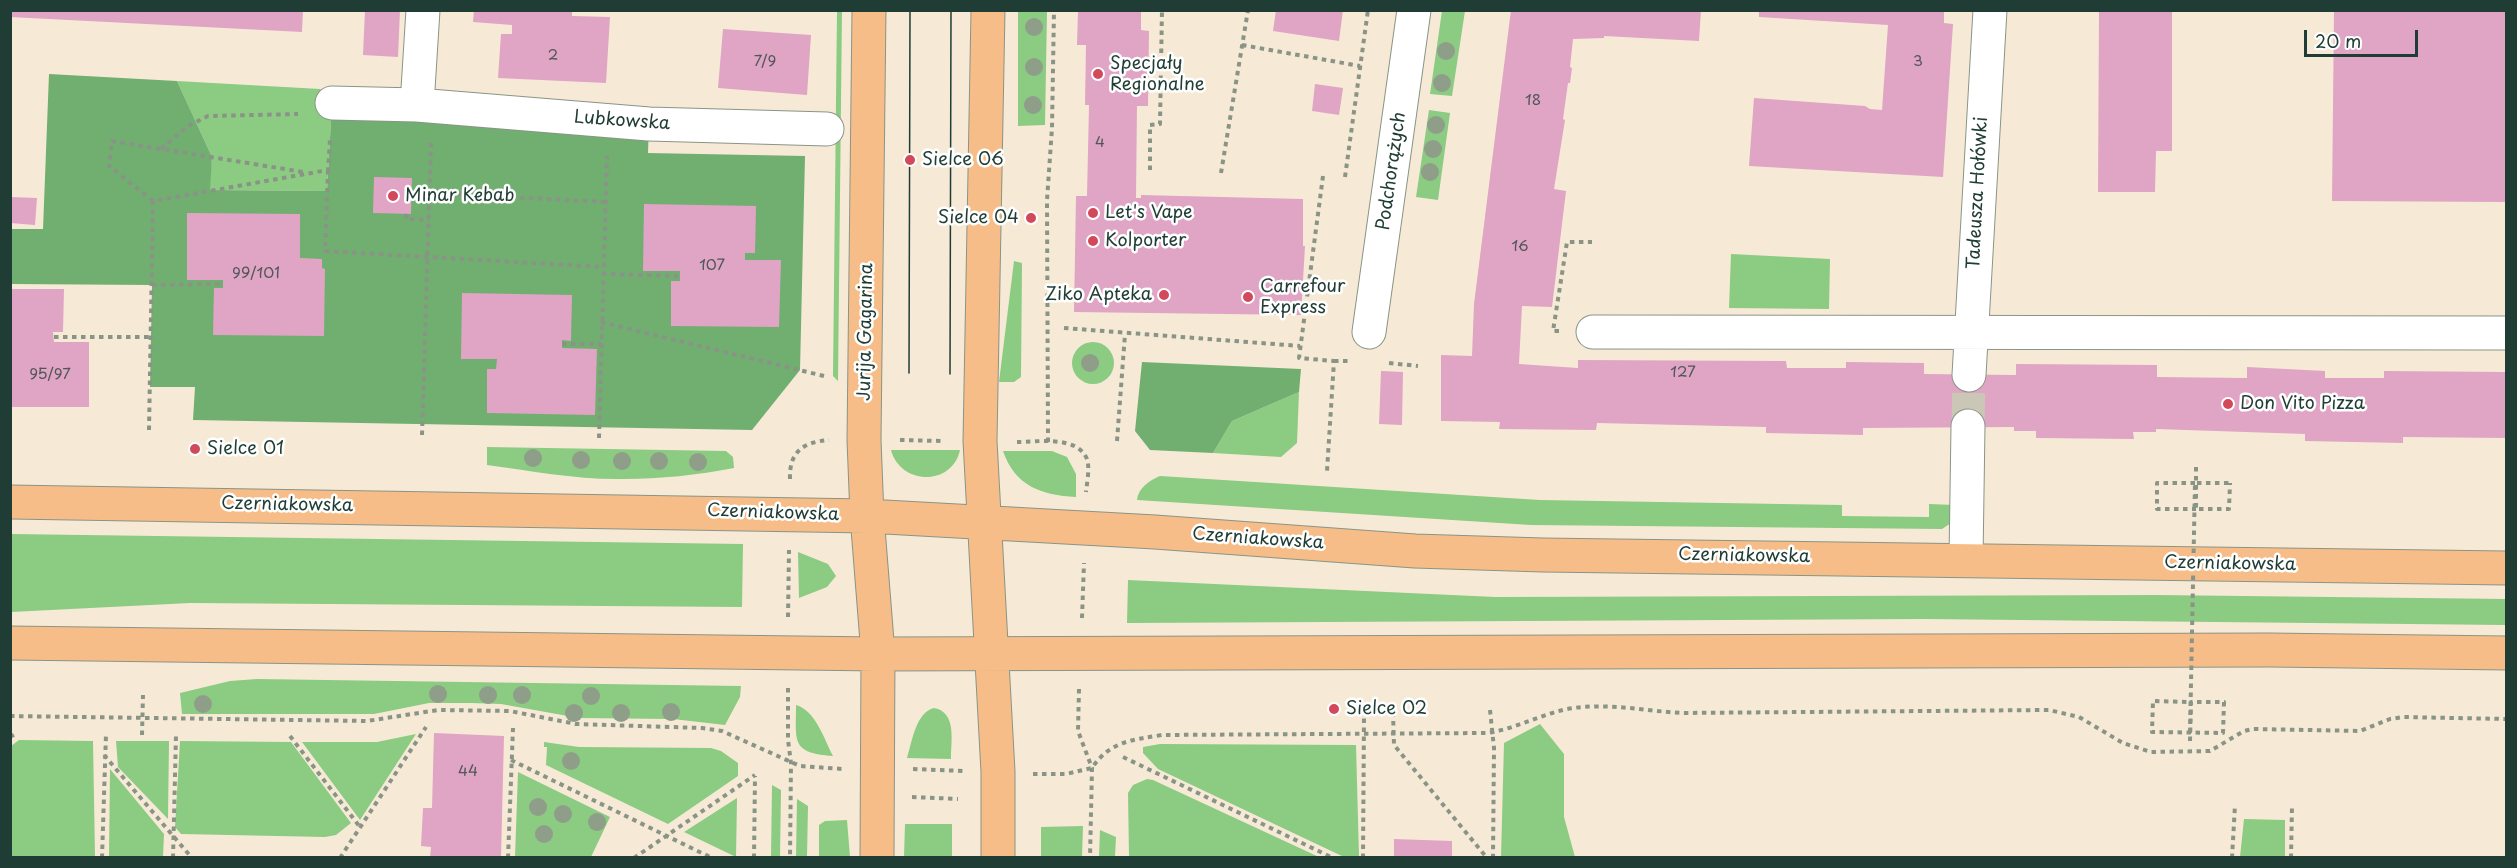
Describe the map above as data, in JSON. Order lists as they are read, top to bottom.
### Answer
{
  "streets": {
    "main road": ["Jurija Gagarina", "Czerniakowska"],
    "street": ["Lubkowska", "Podchorążych", "Tadeusza Hołówki"]
  },
  "crossings": [
    ["Jurija Gagarina", "Czerniakowska"]
  ],
  "places": [
    "Specjały Regionalne",
    "Sielce 06",
    "Minar Kebab",
    "Let's Vape",
    "Sielce 04",
    "Kolporter",
    "Ziko Apteka",
    "Carrefour Express",
    "Don Vito Pizza",
    "Sielce 01",
    "Sielce 02"
  ],
  "house_numbers": [
    "2",
    "7/9",
    "3",
    "18",
    "4",
    "16",
    "107",
    "99/101",
    "127",
    "95/97",
    "44"
  ],
  "scale_bar": "20 m"
}
